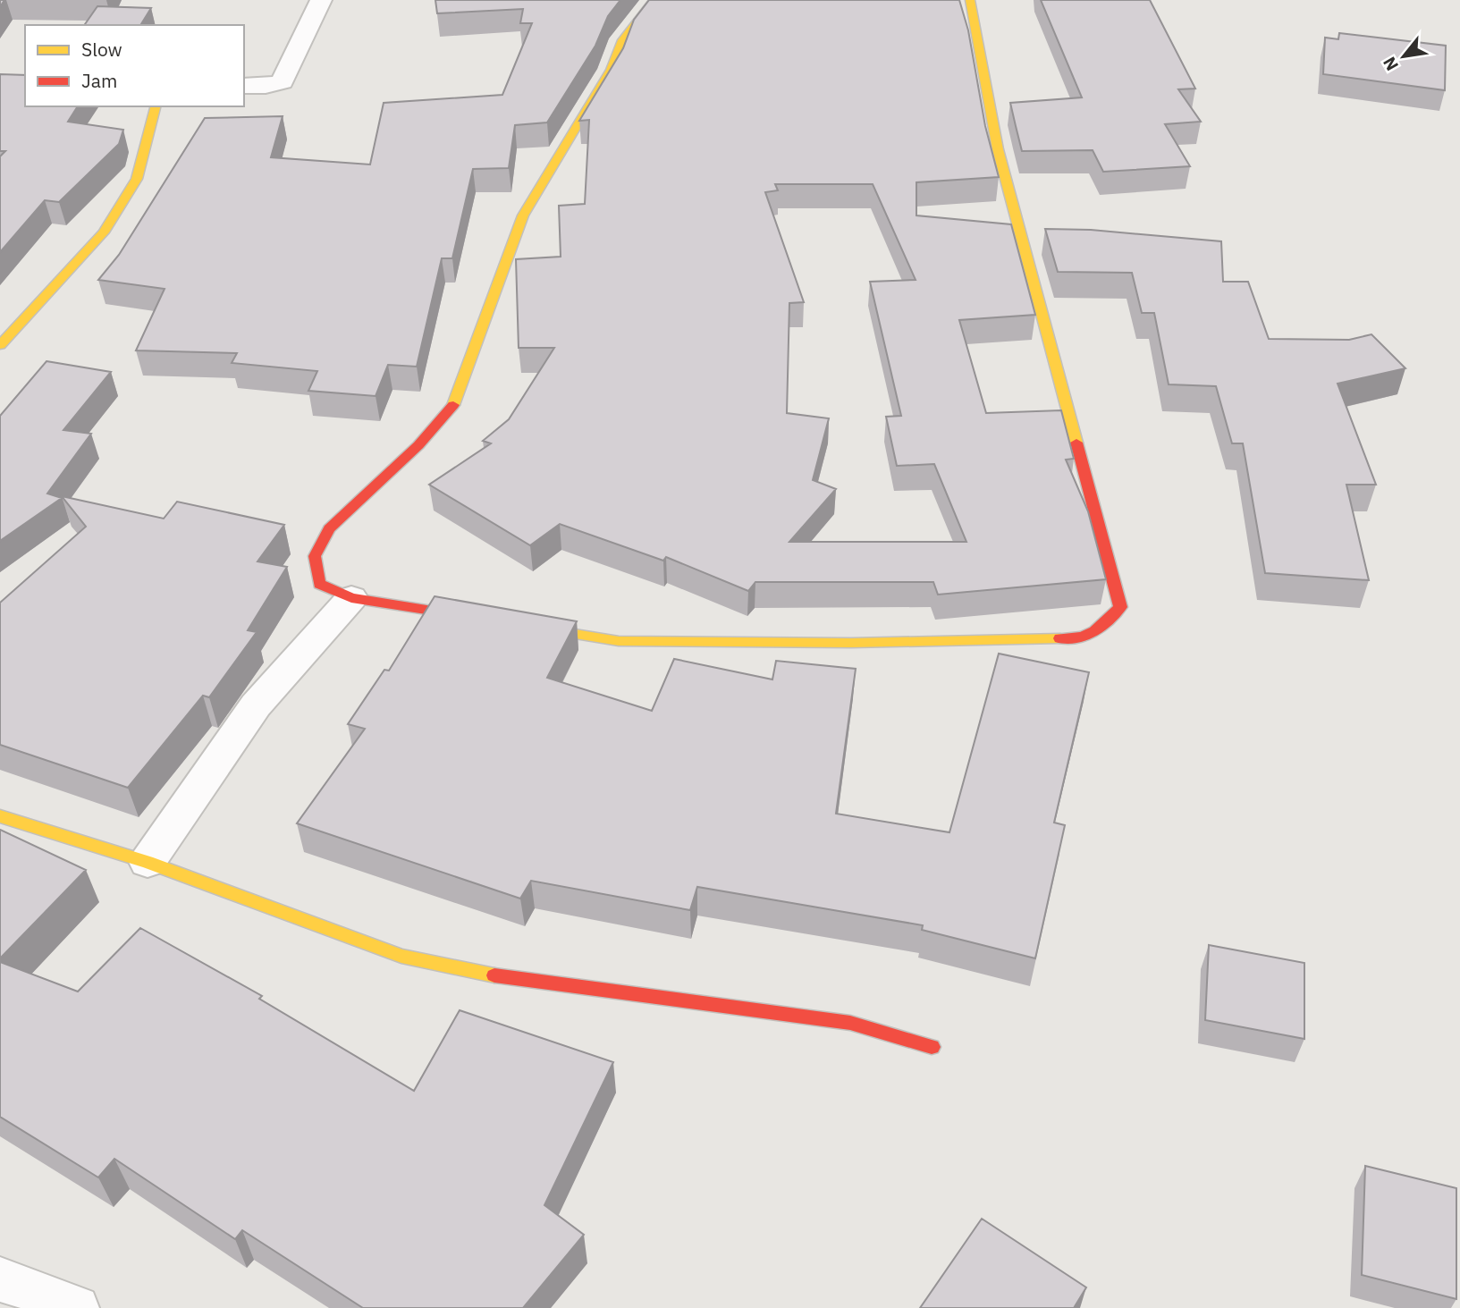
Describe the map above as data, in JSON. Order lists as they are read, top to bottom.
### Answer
{
  "legend": ["Slow", "Jam"],
  "north": "bottom left"
}
